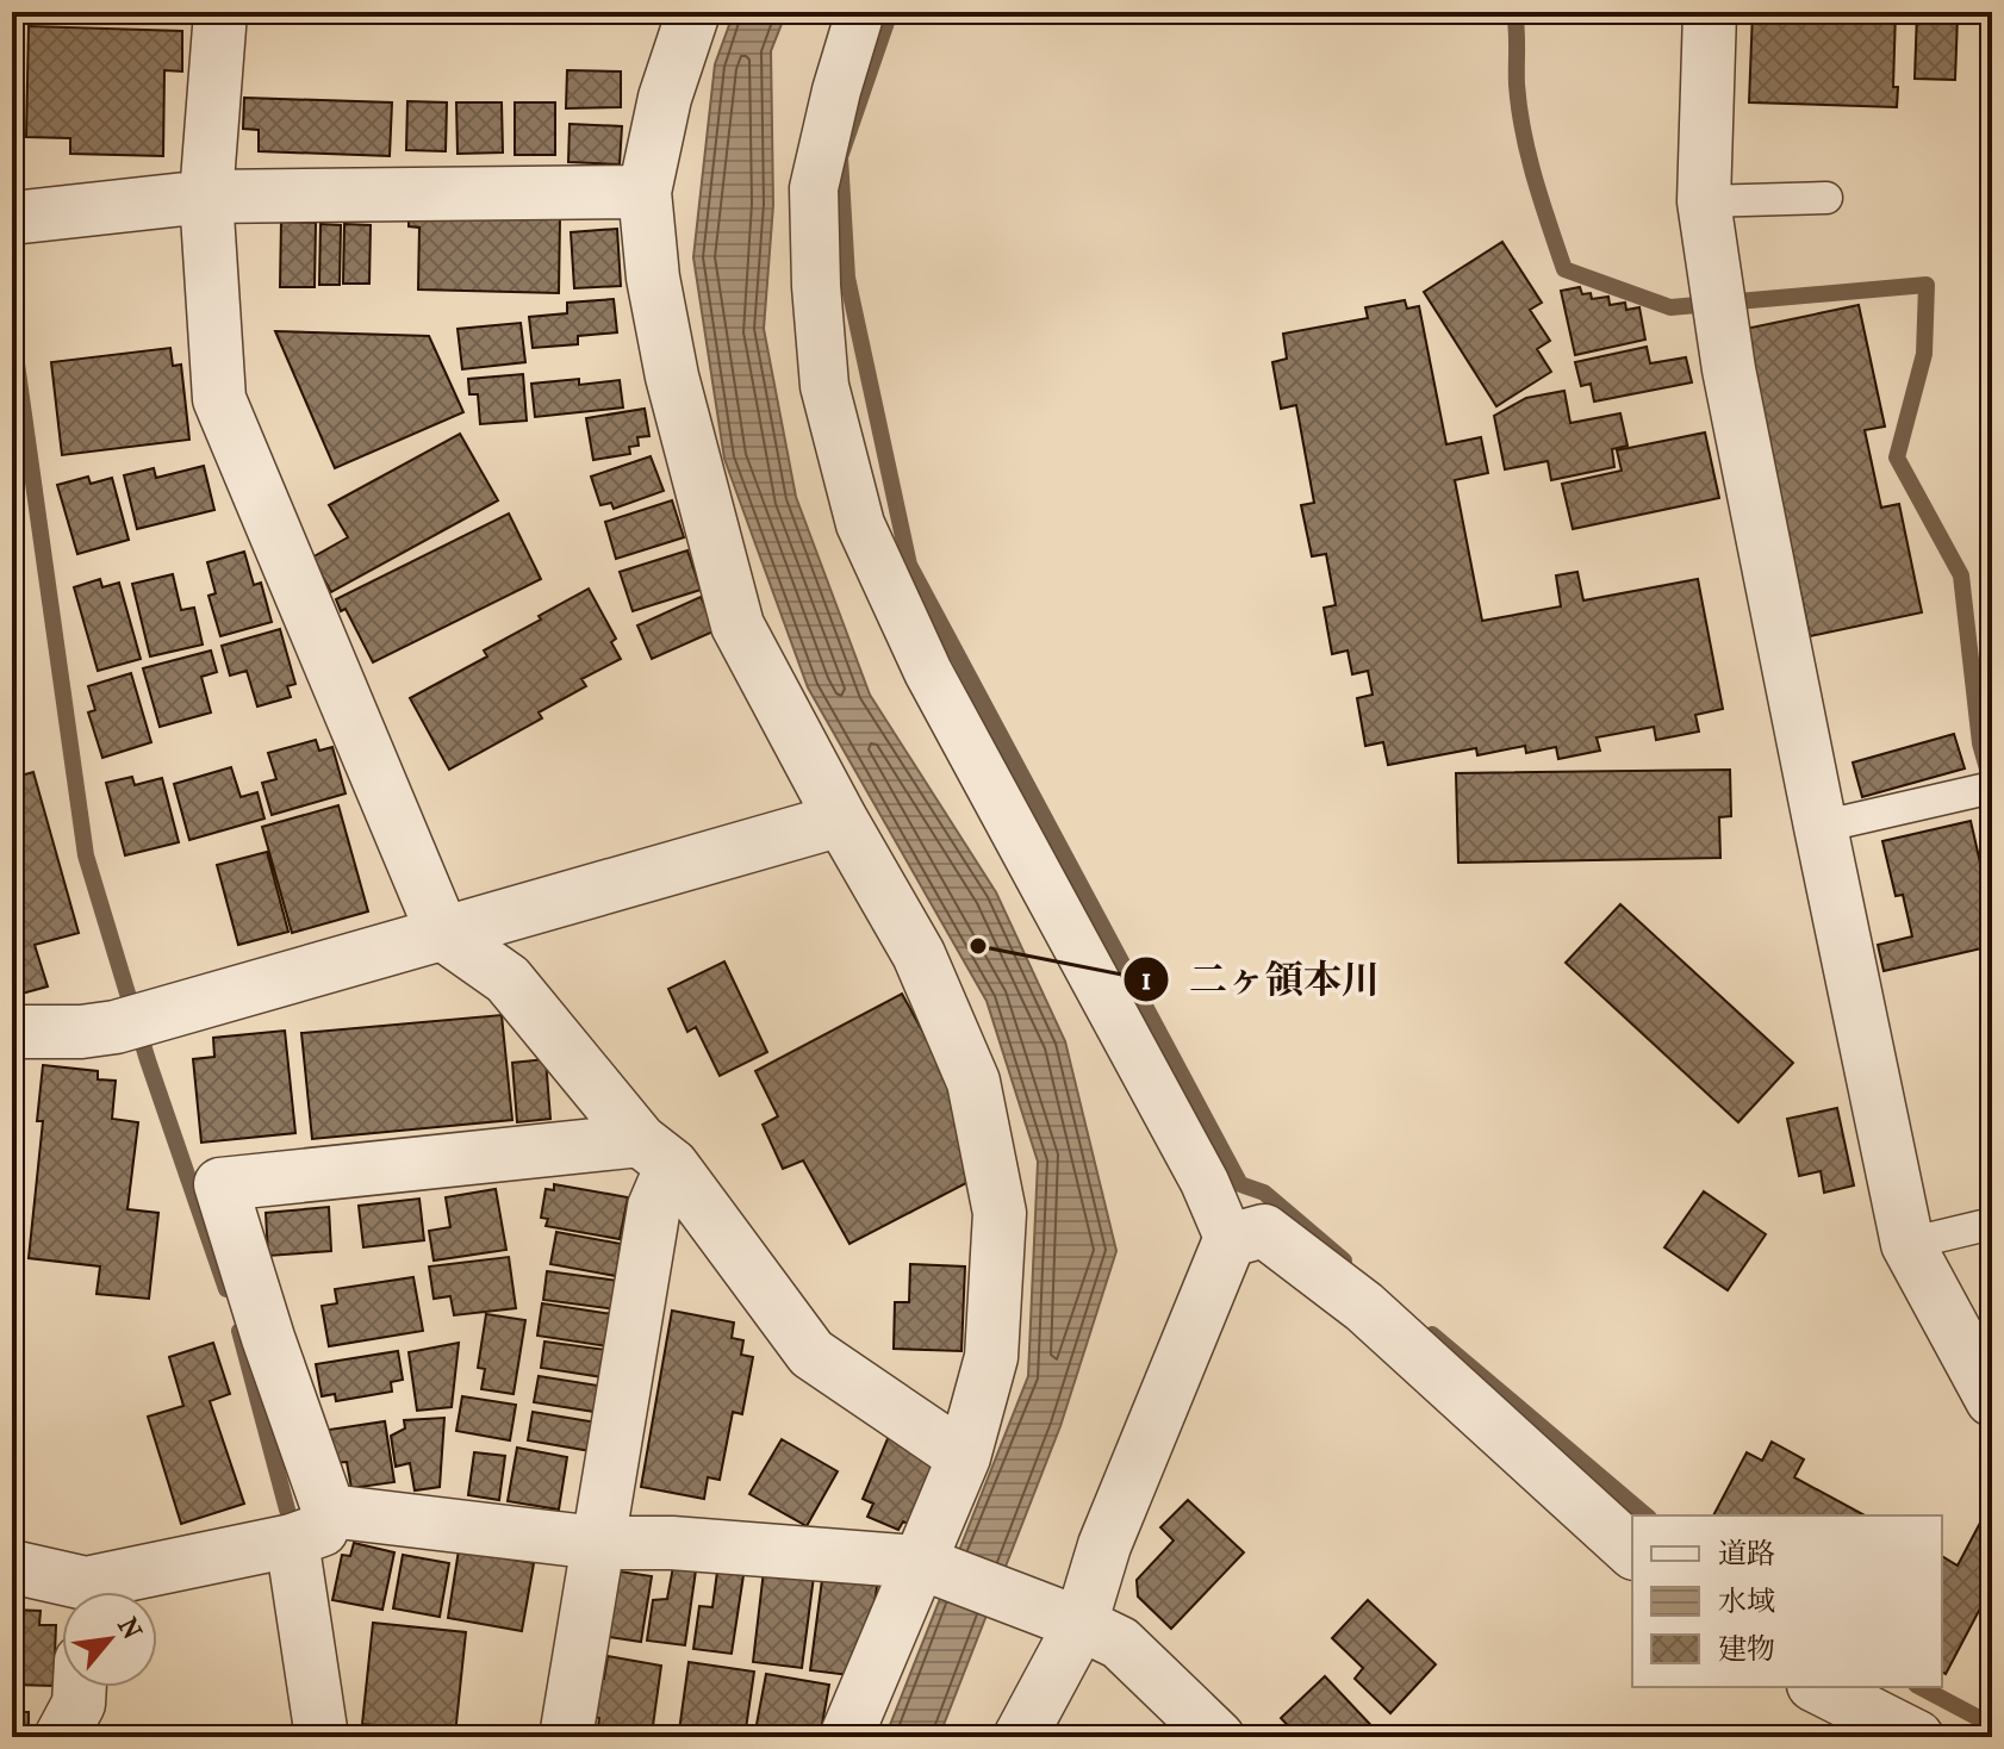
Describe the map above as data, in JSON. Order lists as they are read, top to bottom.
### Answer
{
  "places": ["二ヶ領本川"],
  "legend": ["道路", "水域", "建物"],
  "north": "top right"
}
